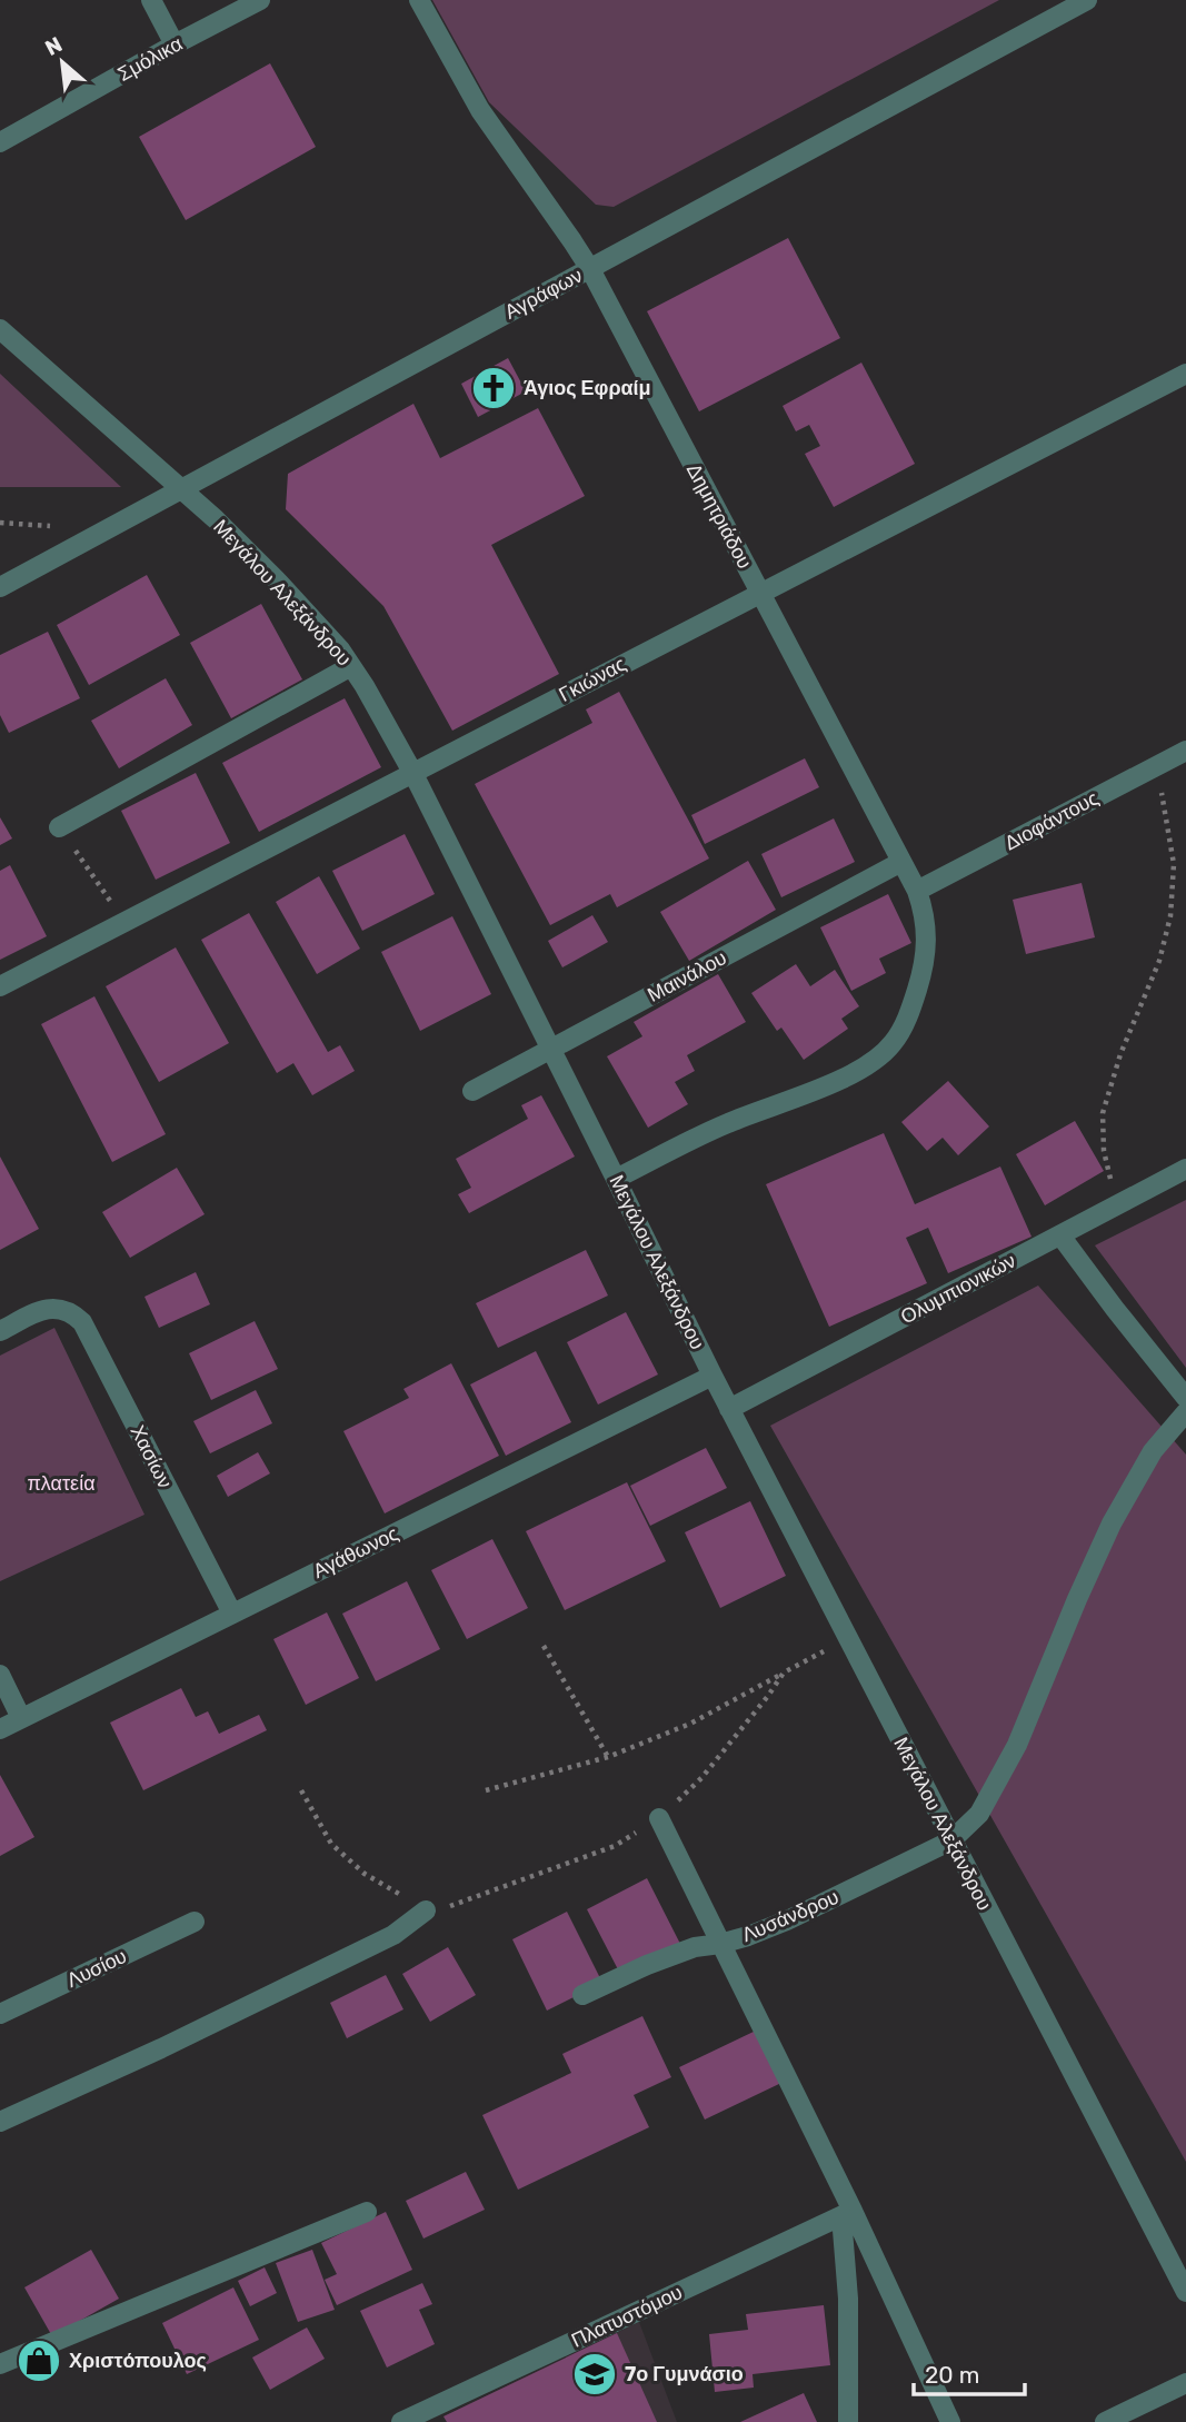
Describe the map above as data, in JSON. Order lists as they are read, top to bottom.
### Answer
{
  "streets": {
    "street": [
      "Σμόλικα",
      "Αγράφων",
      "Δημητριάδου",
      "Μεγάλου Αλεξάνδρου",
      "Γκιώνας",
      "Διοφάντους",
      "Μαινάλου",
      "Ολυμπιονικών",
      "Χασίων",
      "Αγάθωνος",
      "Λυσάνδρου",
      "Λυσίου",
      "Πλατυστόμου"
    ]
  },
  "crossings": [
    ["Αγράφων", "Δημητριάδου"],
    ["Αγράφων", "Μεγάλου Αλεξάνδρου"],
    ["Δημητριάδου", "Μεγάλου Αλεξάνδρου"],
    ["Δημητριάδου", "Γκιώνας"],
    ["Δημητριάδου", "Διοφάντους"],
    ["Δημητριάδου", "Μαινάλου"],
    ["Μεγάλου Αλεξάνδρου", "Γκιώνας"],
    ["Μεγάλου Αλεξάνδρου", "Μαινάλου"],
    ["Μεγάλου Αλεξάνδρου", "Ολυμπιονικών"],
    ["Μεγάλου Αλεξάνδρου", "Αγάθωνος"],
    ["Μεγάλου Αλεξάνδρου", "Λυσάνδρου"],
    ["Χασίων", "Αγάθωνος"]
  ],
  "parks": ["πλατεία"],
  "places": {
    "church": ["Άγιος Εφραίμ"],
    "shop": ["Χριστόπουλος"],
    "school or university": ["7ο Γυμνάσιο"]
  },
  "scale_bar": "20 m",
  "north": "top left"
}
